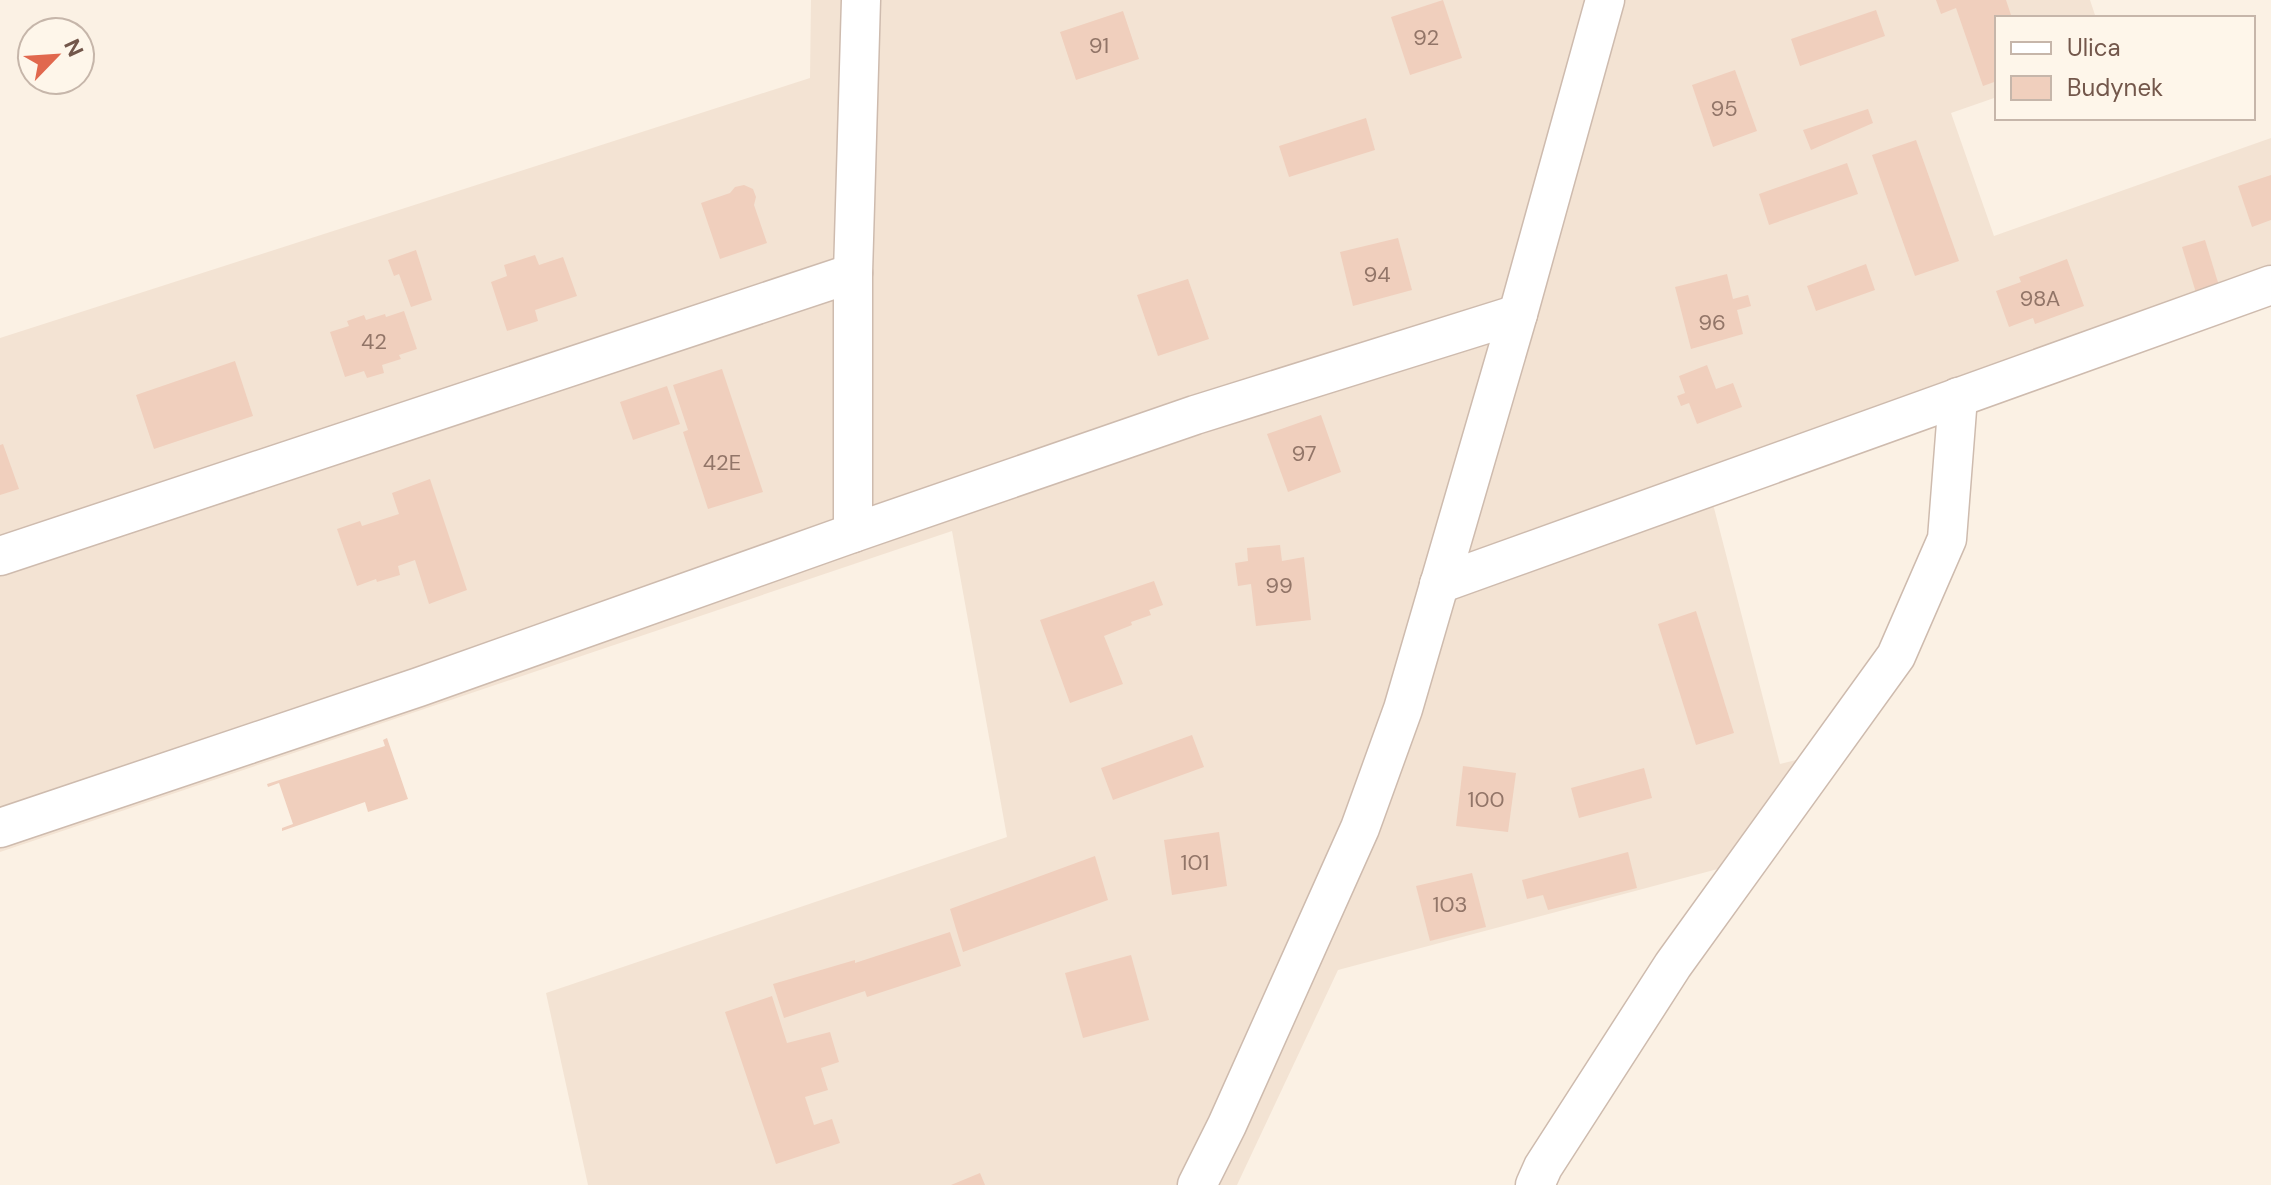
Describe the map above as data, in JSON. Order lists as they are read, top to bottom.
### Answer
{
  "house_numbers": [
    "92",
    "91",
    "95",
    "94",
    "98A",
    "96",
    "42",
    "97",
    "42E",
    "99",
    "100",
    "101",
    "103"
  ],
  "legend": ["Ulica", "Budynek"],
  "north": "top right"
}
